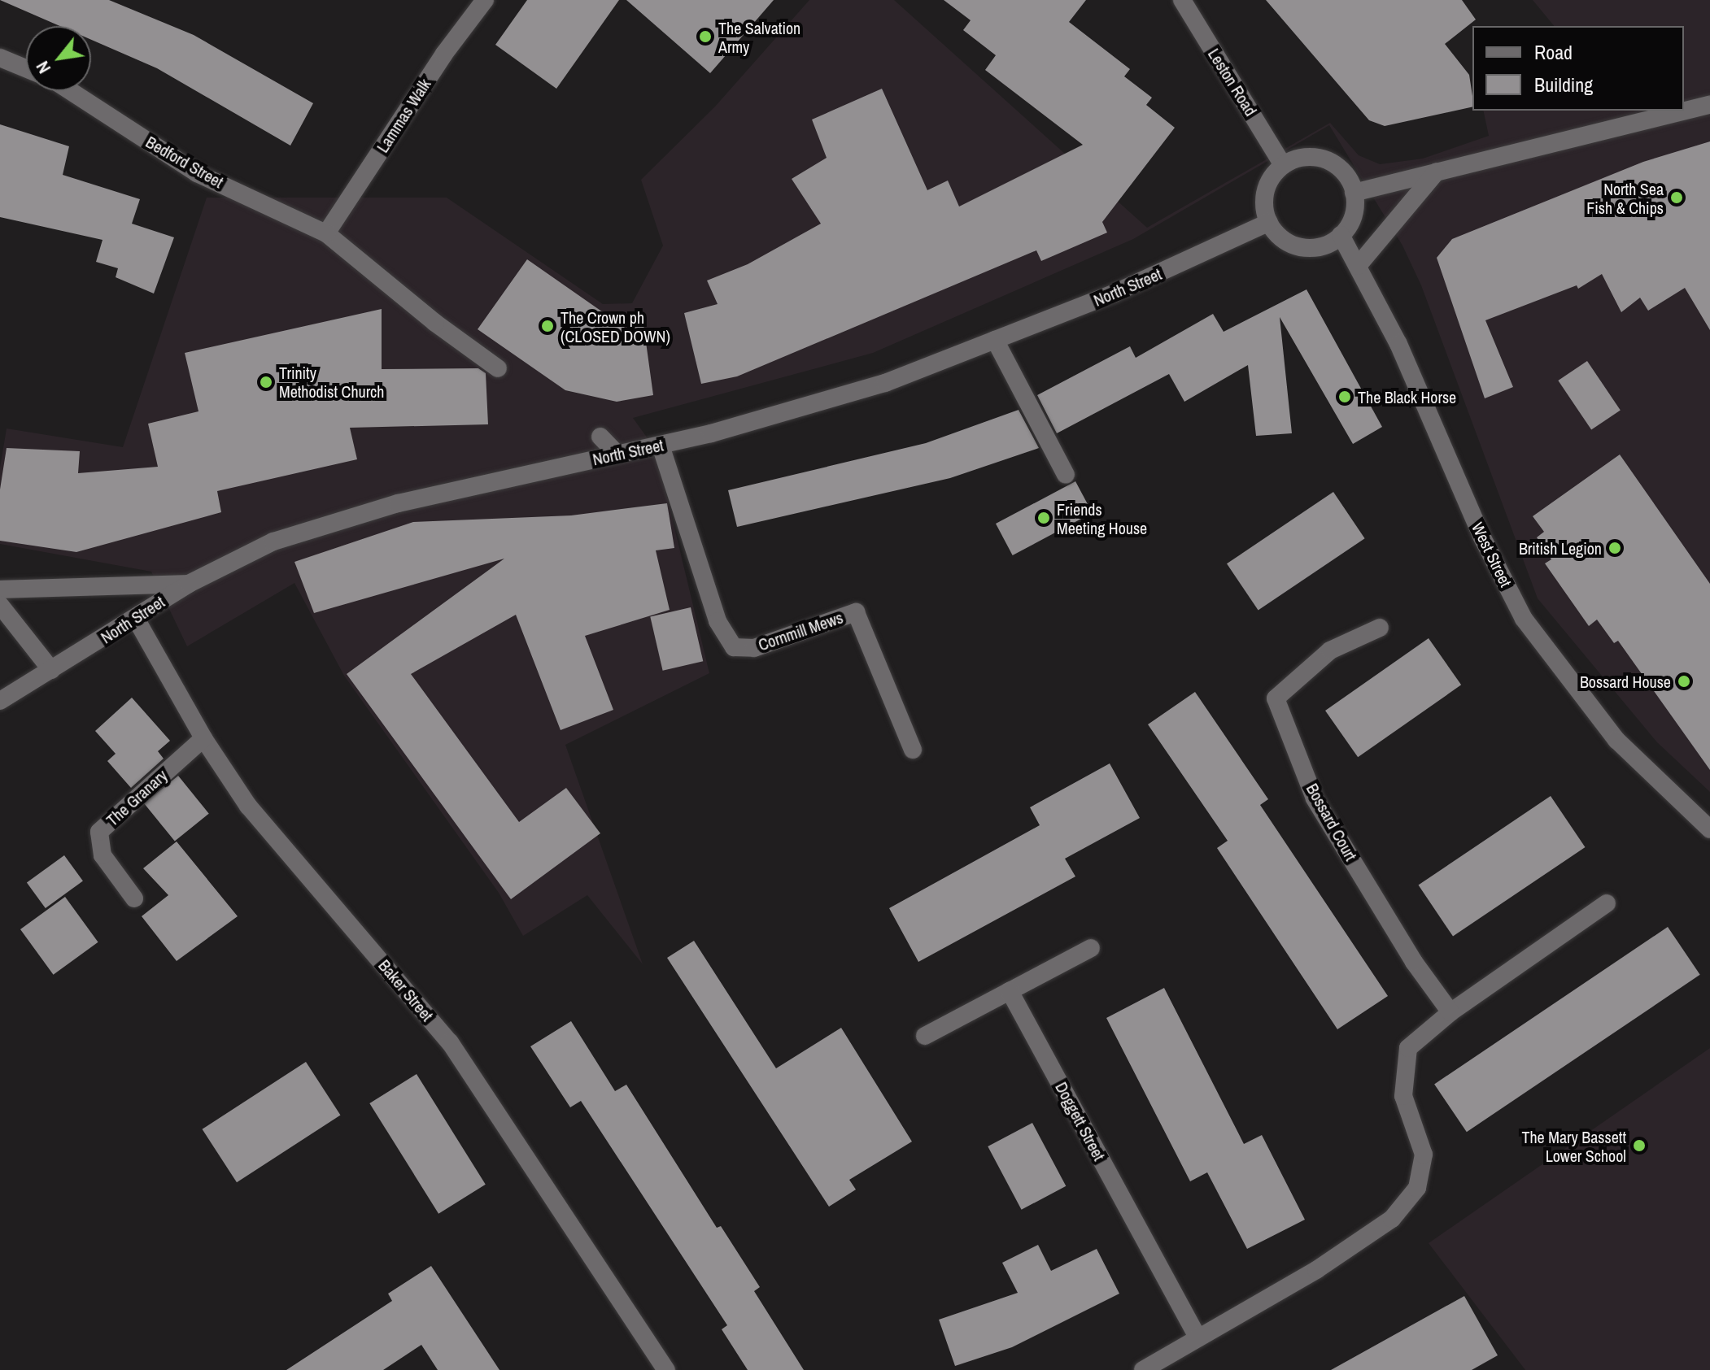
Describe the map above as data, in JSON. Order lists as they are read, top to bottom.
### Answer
{
  "streets": {
    "street": [
      "Leston Road",
      "Lammas Walk",
      "Bedford Street",
      "North Street",
      "West Street",
      "Cornmill Mews",
      "The Granary",
      "Bossard Court",
      "Baker Street",
      "Doggett Street"
    ]
  },
  "crossings": [
    ["Leston Road", "North Street"],
    ["Leston Road", "West Street"],
    ["Lammas Walk", "Bedford Street"],
    ["North Street", "West Street"],
    ["North Street", "Cornmill Mews"],
    ["North Street", "Baker Street"],
    ["The Granary", "Baker Street"]
  ],
  "places": [
    "The Salvation Army",
    "North Sea Fish & Chips",
    "The Crown ph (CLOSED DOWN)",
    "Trinity Methodist Church",
    "The Black Horse",
    "Friends Meeting House",
    "British Legion",
    "Bossard House",
    "The Mary Bassett Lower School"
  ],
  "legend": ["Road", "Building"],
  "north": "bottom left"
}
